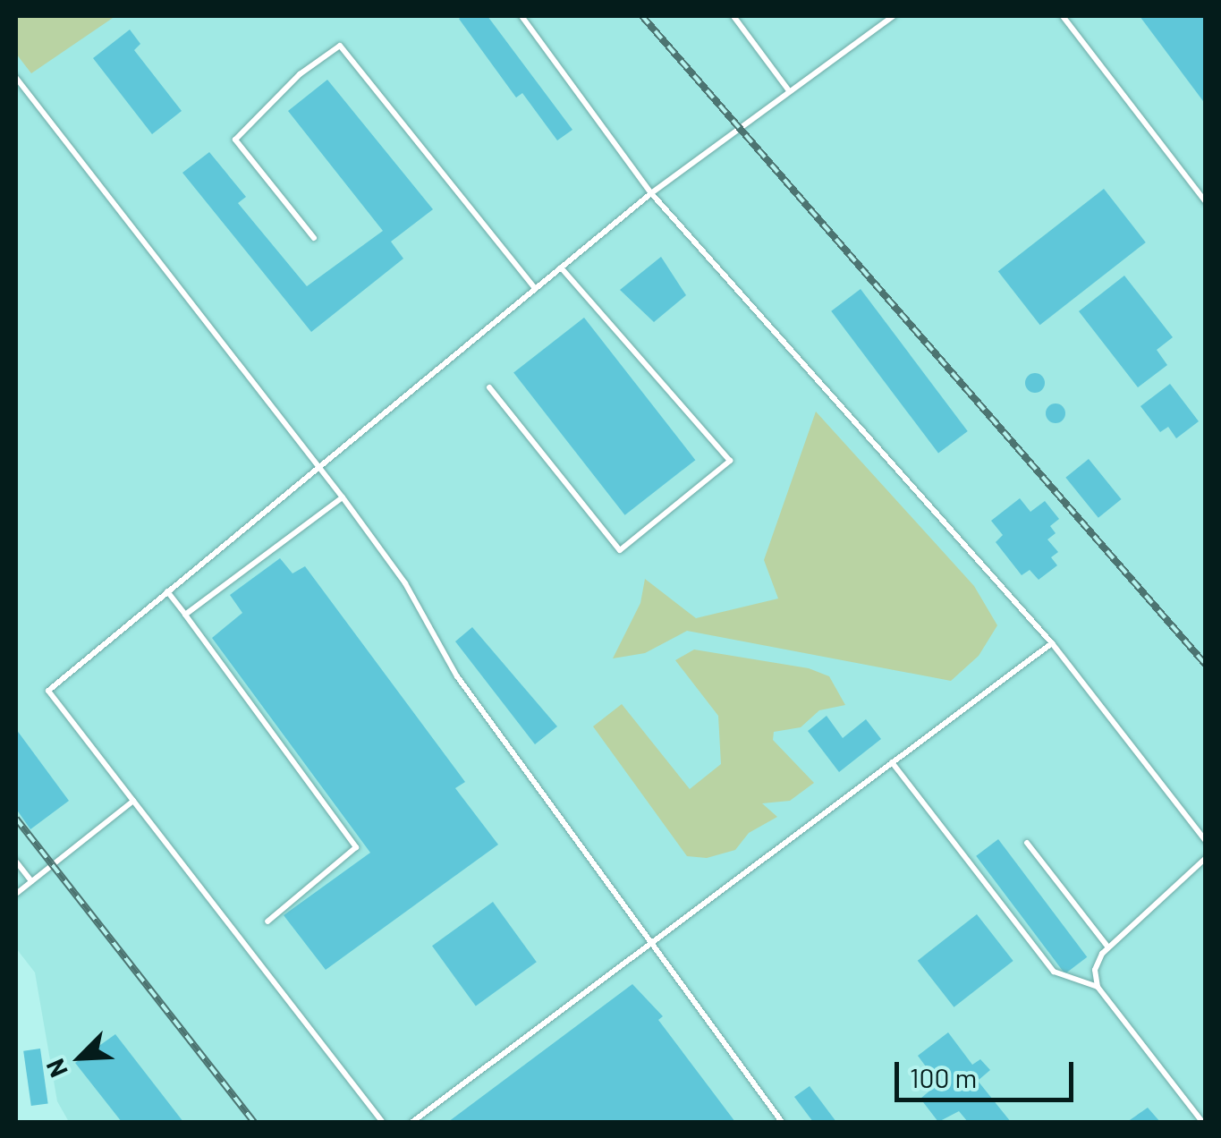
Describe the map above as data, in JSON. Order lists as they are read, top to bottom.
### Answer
{
  "scale_bar": "100 m",
  "north": "bottom left"
}
